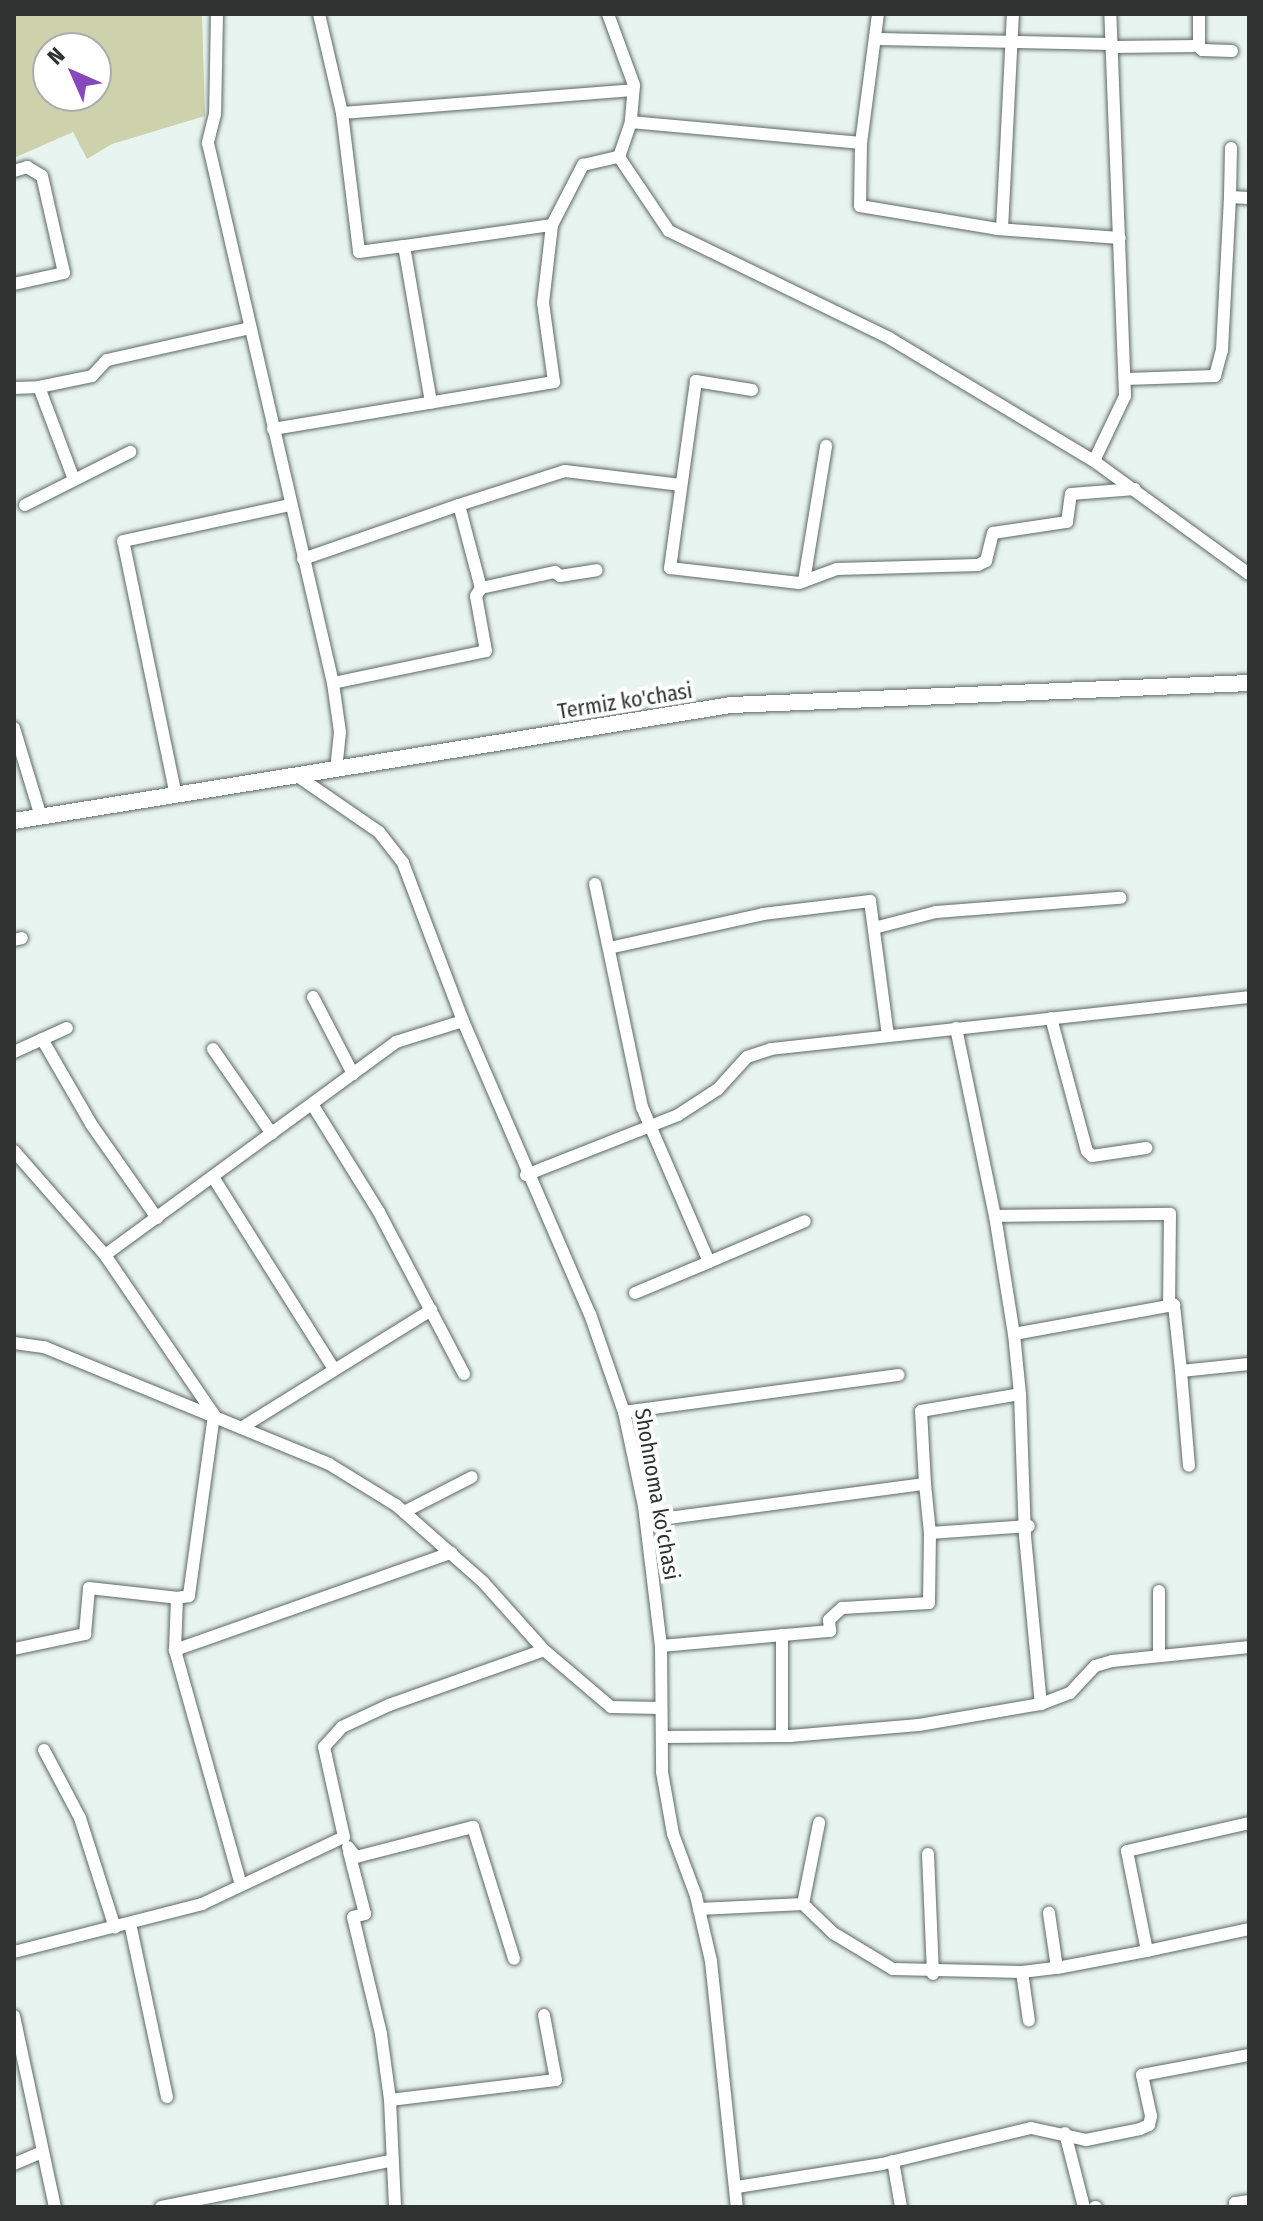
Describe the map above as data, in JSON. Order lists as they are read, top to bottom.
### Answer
{
  "streets": {
    "main road": ["Termiz ko'chasi"],
    "street": ["Shohnoma ko'chasi"]
  },
  "crossings": [
    ["Termiz ko'chasi", "Shohnoma ko'chasi"]
  ],
  "north": "top left"
}
